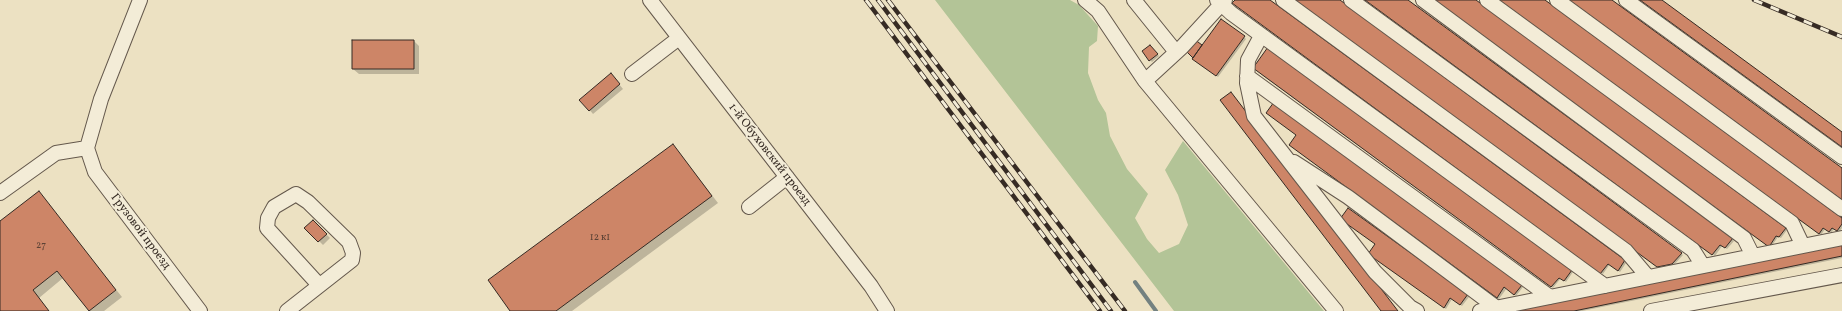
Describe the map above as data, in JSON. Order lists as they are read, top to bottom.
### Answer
{
  "streets": {
    "street": ["1-й Обуховский проезд", "Грузовой проезд"]
  },
  "house_numbers": ["12 к1", "27"]
}
